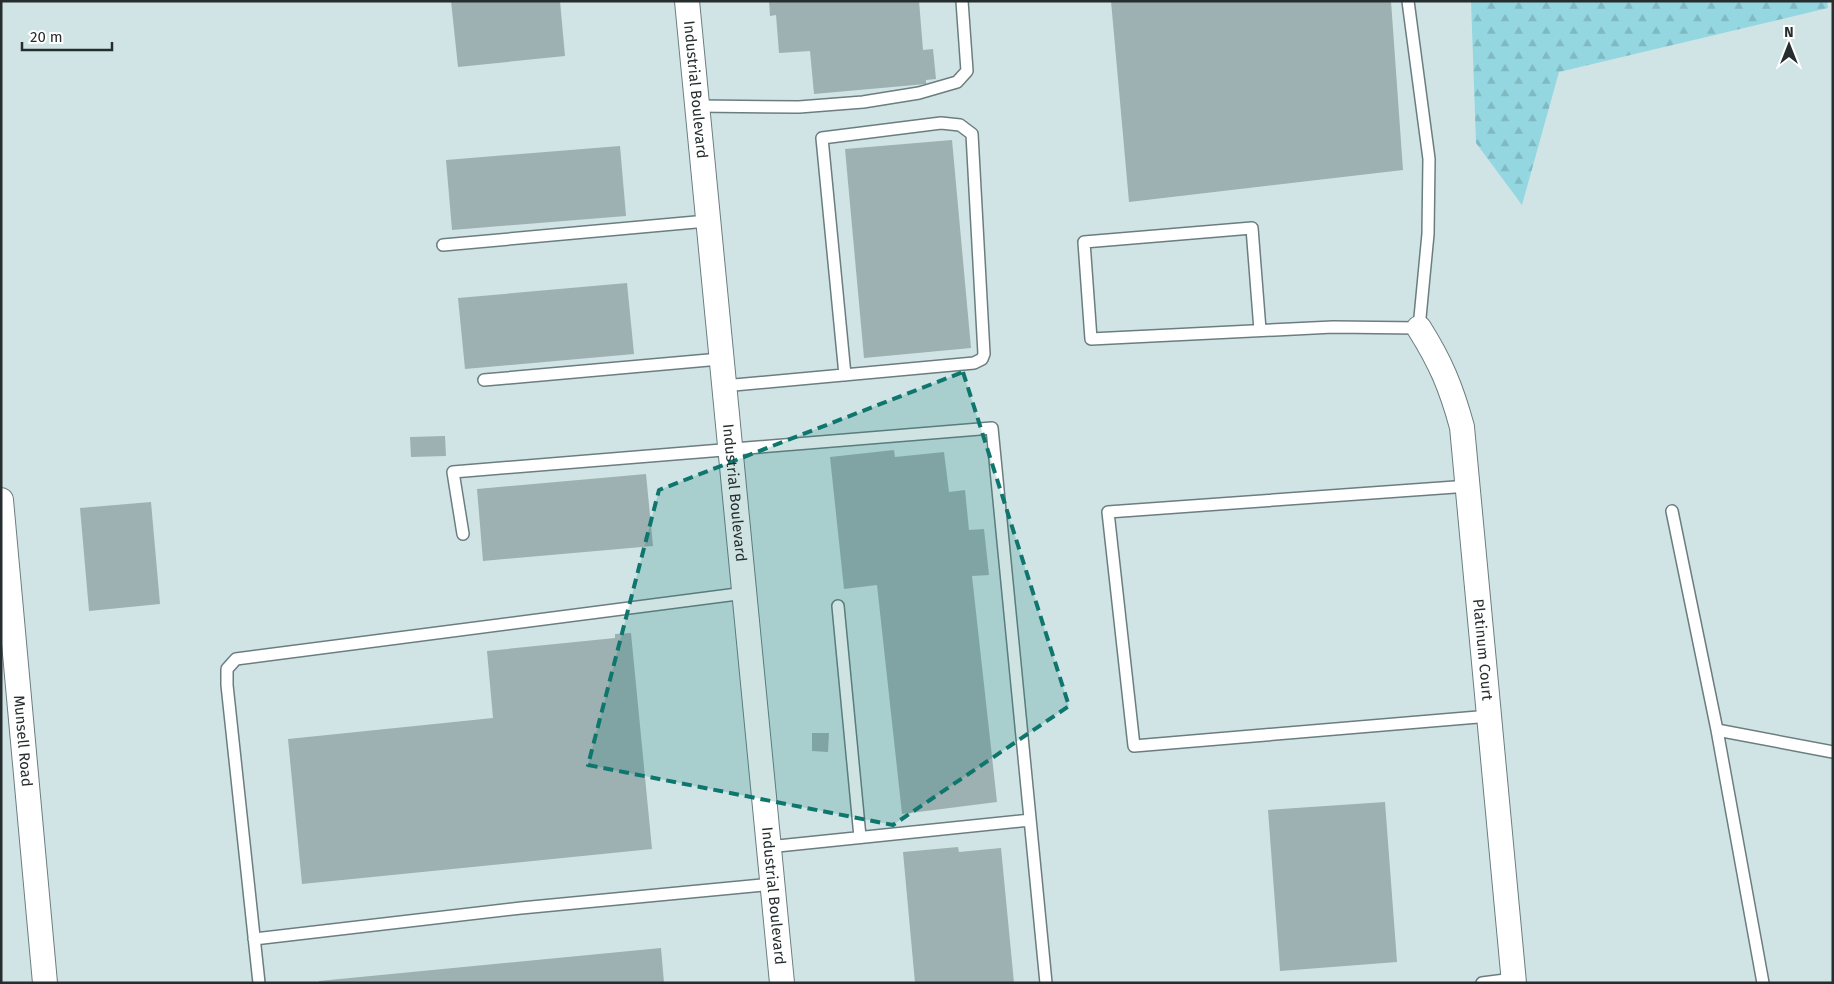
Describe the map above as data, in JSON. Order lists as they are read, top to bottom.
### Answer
{
  "streets": {
    "street": ["Industrial Boulevard", "Platinum Court", "Munsell Road"]
  },
  "scale_bar": "20 m",
  "north": "top"
}
